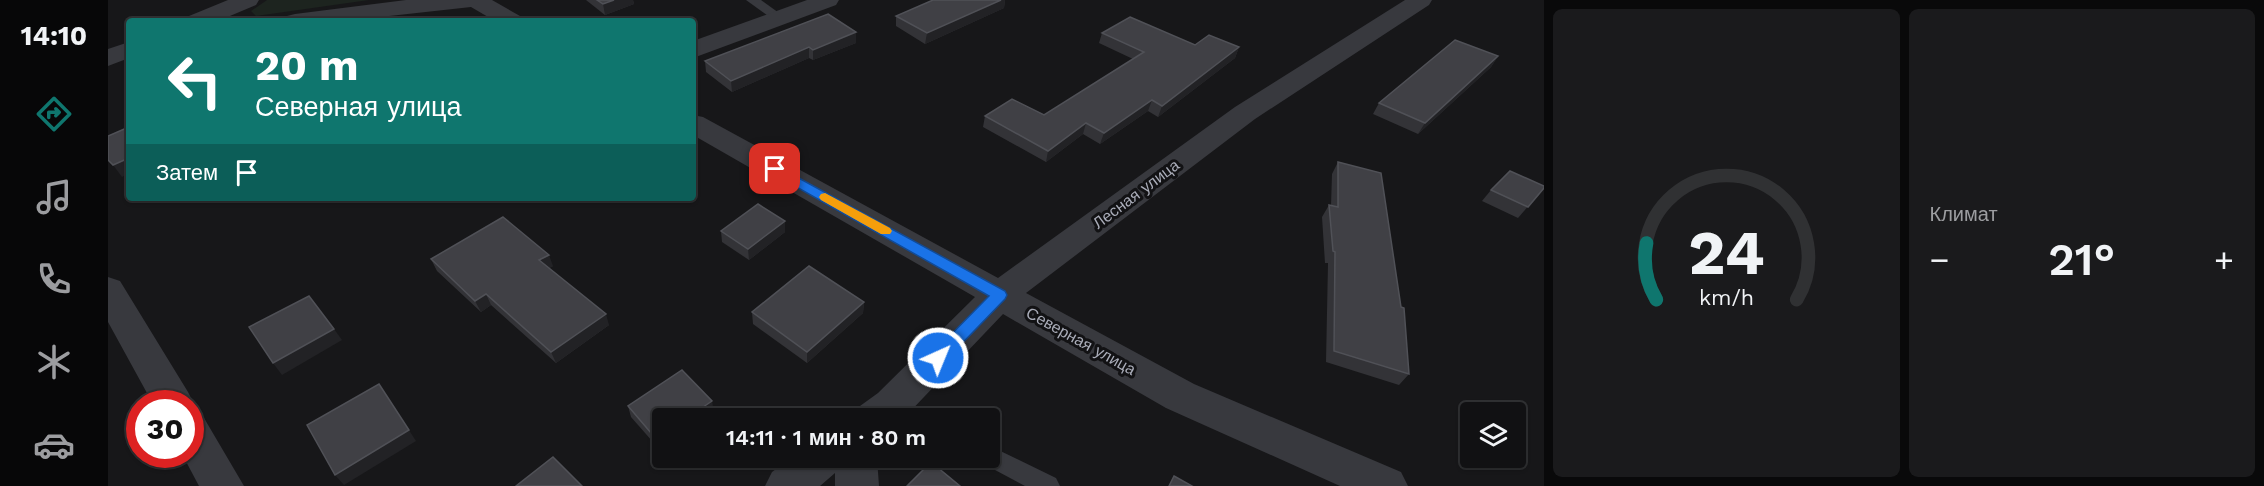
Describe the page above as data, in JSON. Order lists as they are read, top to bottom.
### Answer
{
  "streets": {
    "street": ["Лесная улица", "Северная улица"]
  },
  "crossings": [
    ["Лесная улица", "Северная улица"]
  ],
  "page": {
    "tabs": "14:10",
    "tile": "Климат",
    "turn": ["20 m", "Северная улица"],
    "then": "Затем",
    "heat": ["−", "21°", "+"],
    "limit": "30",
    "trip": "14:11 · 1 мин · 80 m",
    "gauge": ["24", "km/h"]
  }
}
